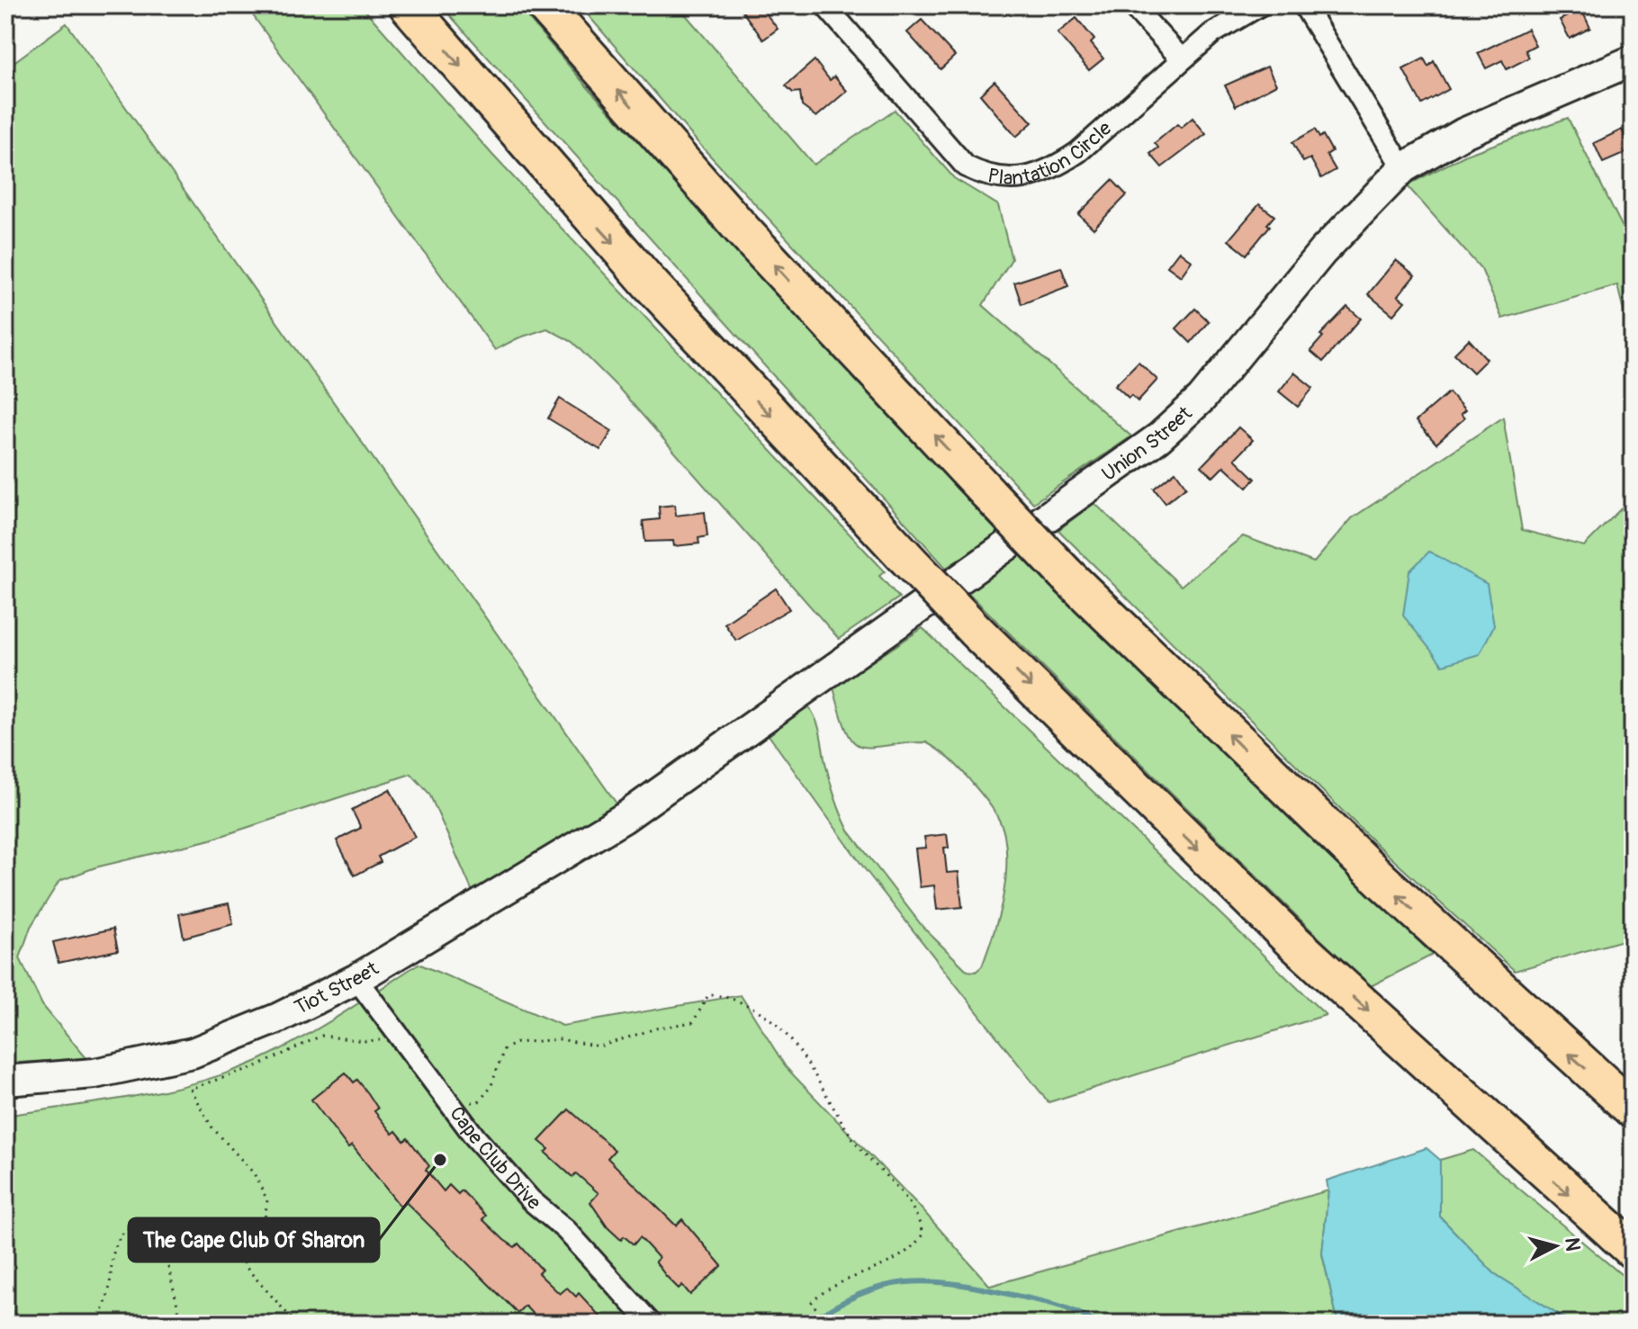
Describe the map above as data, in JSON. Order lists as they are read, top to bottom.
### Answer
{
  "streets": {
    "main road": ["Union Street", "Tiot Street"],
    "street": ["Plantation Circle", "Cape Club Drive"]
  },
  "crossings": [
    ["Union Street", "Tiot Street"],
    ["Tiot Street", "Cape Club Drive"]
  ],
  "places": ["The Cape Club Of Sharon"],
  "north": "right"
}
